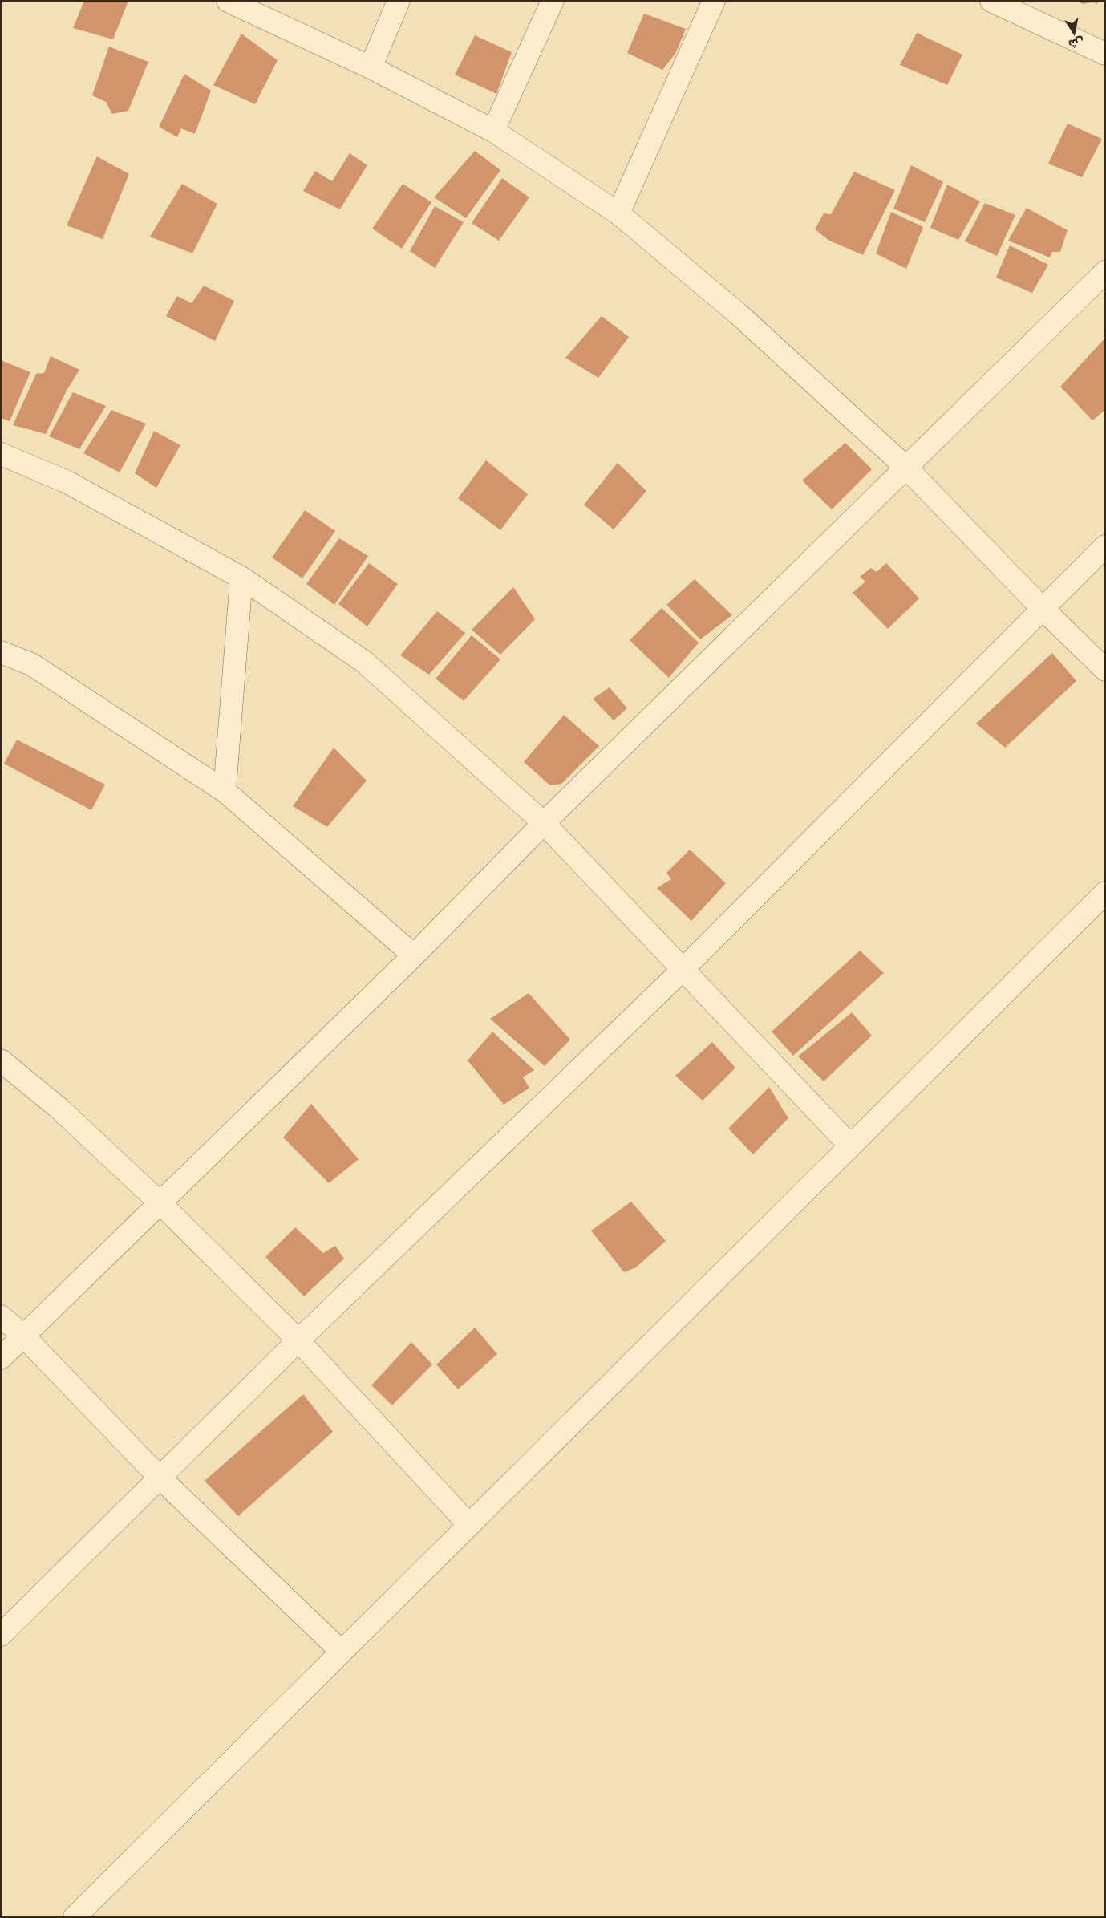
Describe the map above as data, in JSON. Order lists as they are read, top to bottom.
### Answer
{
  "north": "bottom"
}
